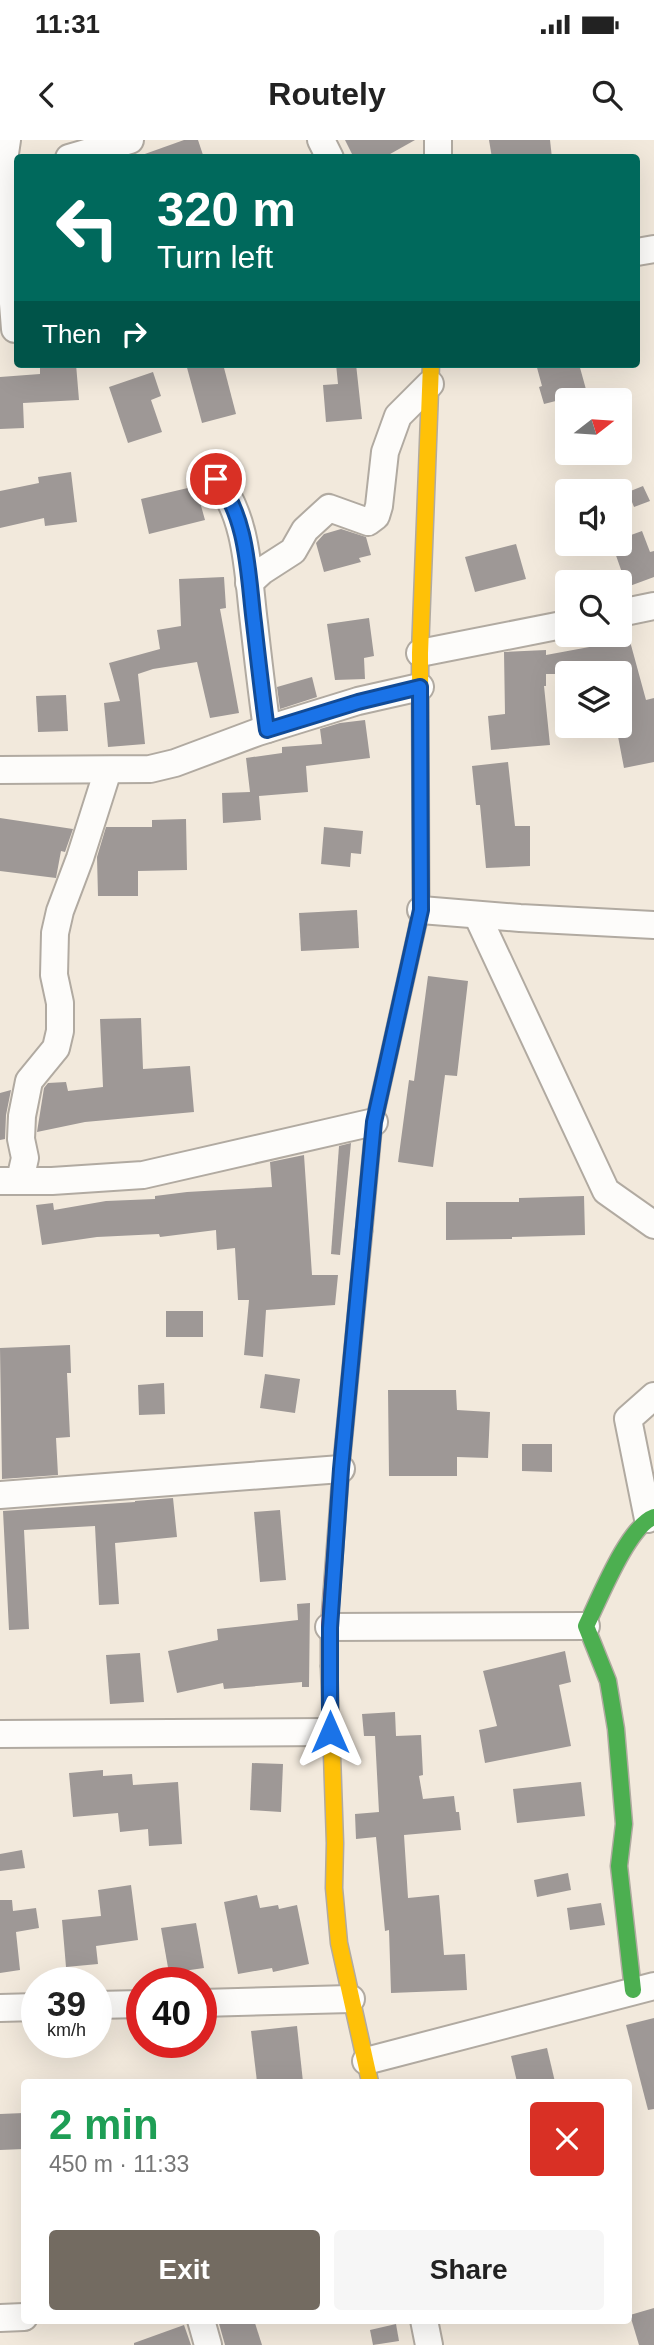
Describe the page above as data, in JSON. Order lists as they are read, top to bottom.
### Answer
{
  "north": "right",
  "page": {
    "status": "11:31",
    "header": "Routely",
    "turn": ["320 m", "Turn left"],
    "then": "Then",
    "speed": "39 km/h",
    "limit": "40",
    "heading": ["2 min", "450 m · 11:33"],
    "buttons": ["Exit", "Share"]
  }
}
